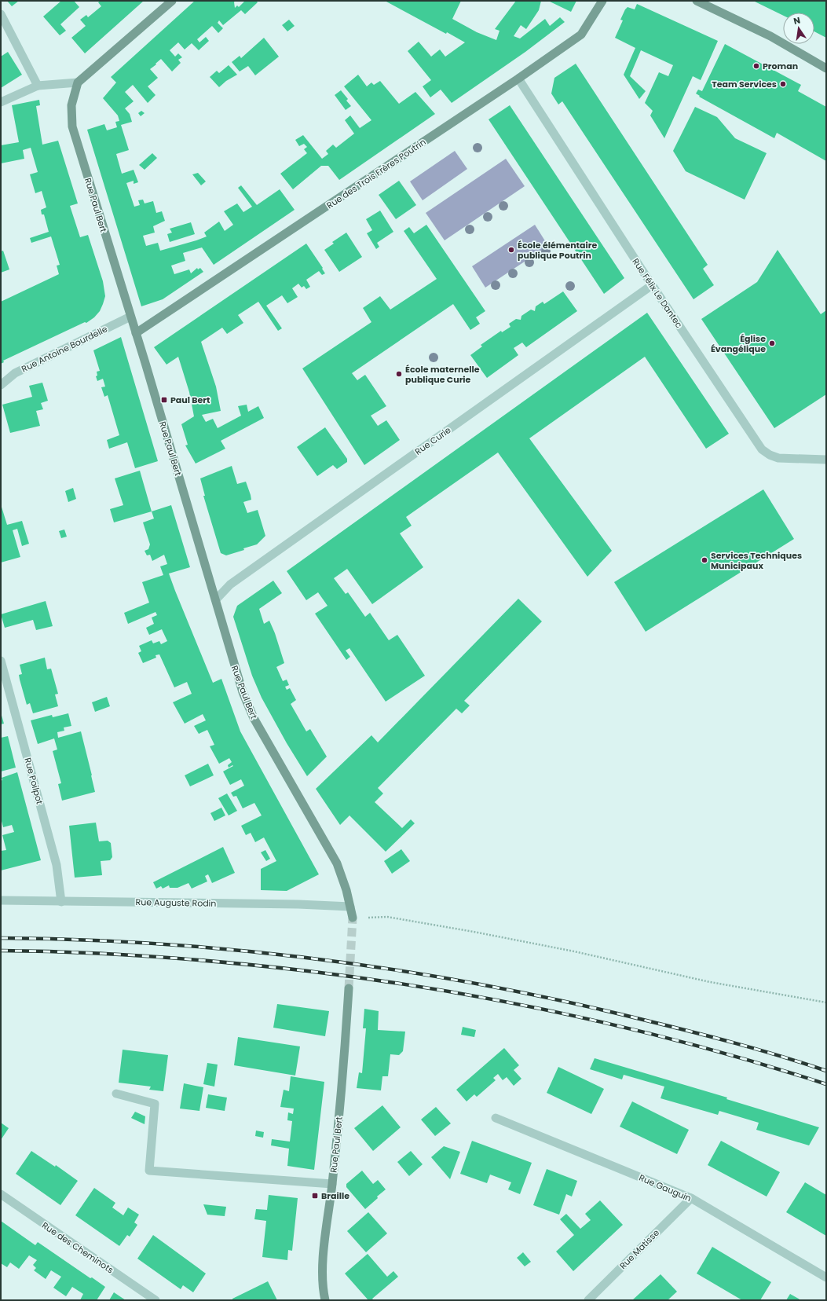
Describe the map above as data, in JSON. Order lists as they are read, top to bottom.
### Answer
{
  "streets": {
    "main road": ["Rue des Trois Frères Poutrin", "Rue Paul Bert"],
    "street": [
      "Rue Félix Le Dantec",
      "Rue Antoine Bourdelle",
      "Rue Curie",
      "Rue Poilpot",
      "Rue Auguste Rodin",
      "Rue Gauguin",
      "Rue des Cheminots",
      "Rue Matisse"
    ]
  },
  "crossings": [
    ["Rue des Trois Frères Poutrin", "Rue Paul Bert"],
    ["Rue des Trois Frères Poutrin", "Rue Félix Le Dantec"],
    ["Rue Paul Bert", "Rue Antoine Bourdelle"],
    ["Rue Paul Bert", "Rue Curie"],
    ["Rue Paul Bert", "Rue Auguste Rodin"],
    ["Rue Félix Le Dantec", "Rue Curie"],
    ["Rue Poilpot", "Rue Auguste Rodin"],
    ["Rue Gauguin", "Rue Matisse"]
  ],
  "places": {
    "other": [
      "Proman",
      "Team Services",
      "École élémentaire publique Poutrin",
      "Église Évangélique",
      "École maternelle publique Curie",
      "Services Techniques Municipaux"
    ],
    "transit": ["Paul Bert", "Braille"]
  },
  "north": "top"
}
